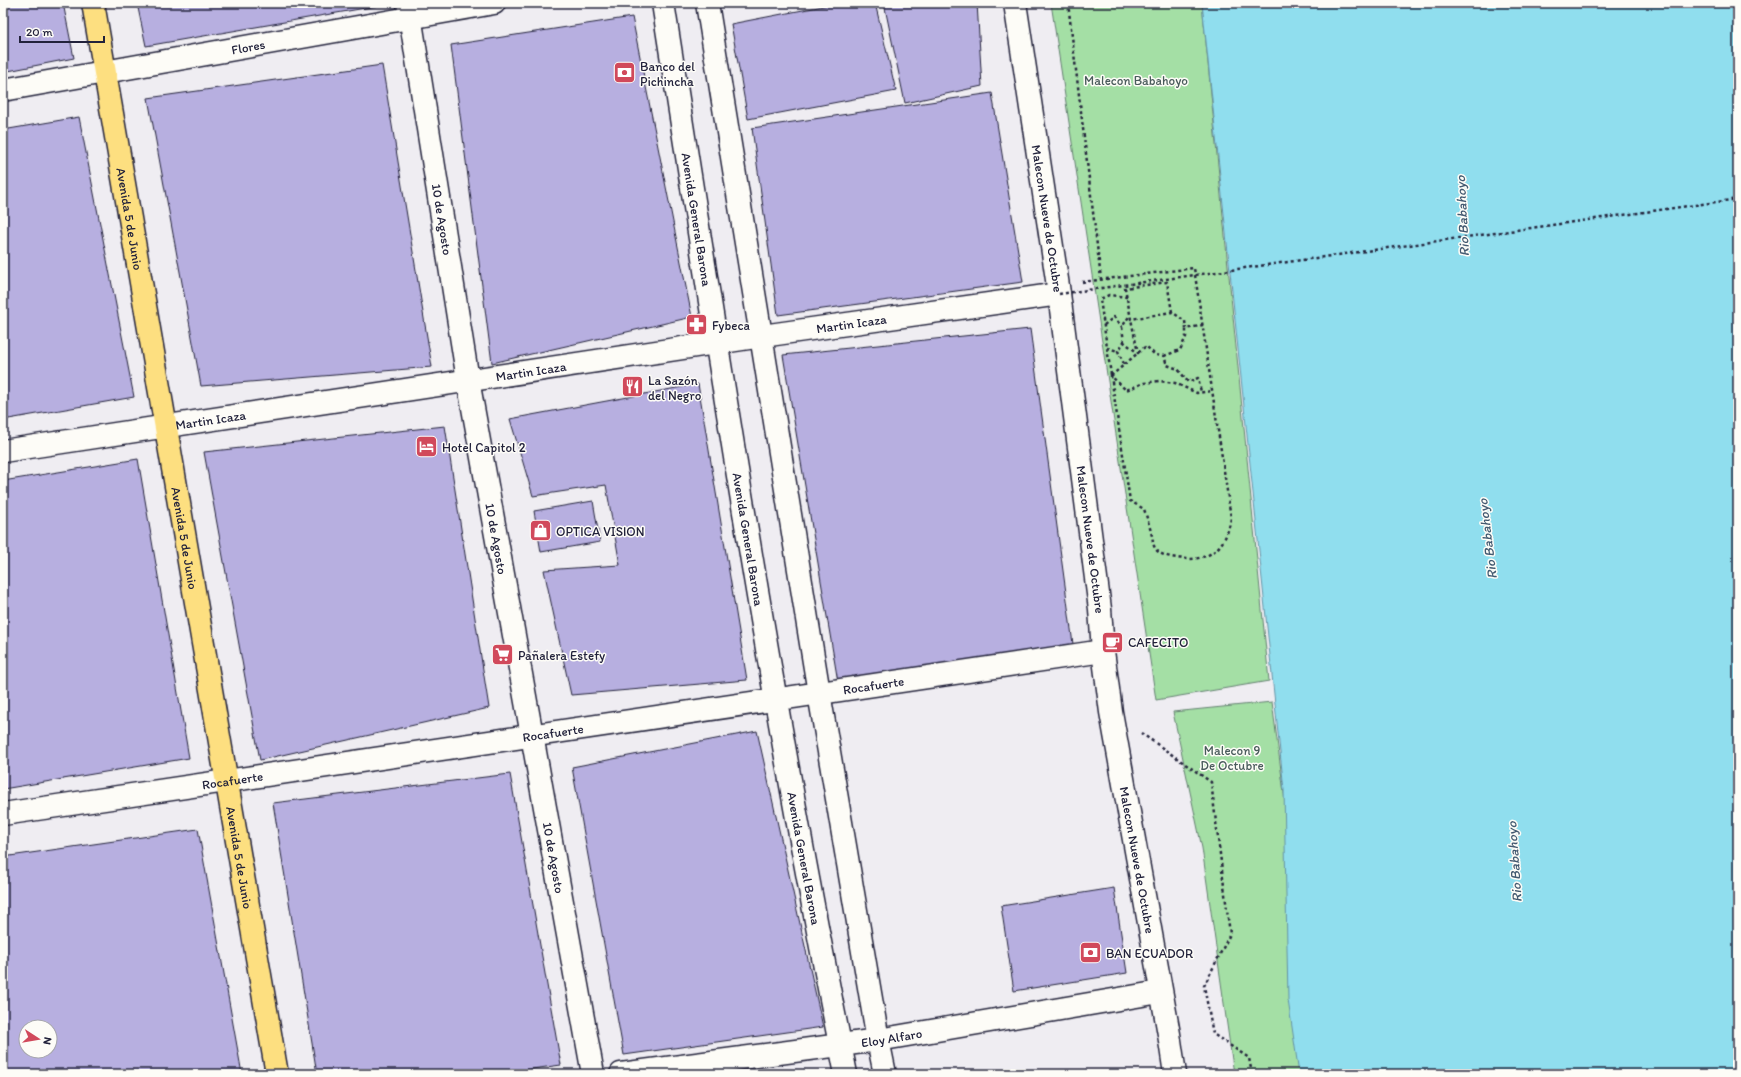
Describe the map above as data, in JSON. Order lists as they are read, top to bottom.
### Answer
{
  "streets": {
    "main road": ["Avenida 5 de Junio"],
    "street": [
      "Flores",
      "Malecon Nueve de Octubre",
      "10 de Agosto",
      "Avenida General Barona",
      "Martin Icaza",
      "Rocafuerte",
      "Eloy Alfaro"
    ]
  },
  "crossings": [
    ["Flores", "Avenida 5 de Junio"],
    ["Flores", "10 de Agosto"],
    ["Malecon Nueve de Octubre", "Martin Icaza"],
    ["Malecon Nueve de Octubre", "Rocafuerte"],
    ["Malecon Nueve de Octubre", "Eloy Alfaro"],
    ["Avenida 5 de Junio", "Martin Icaza"],
    ["Avenida 5 de Junio", "Rocafuerte"],
    ["10 de Agosto", "Martin Icaza"],
    ["10 de Agosto", "Rocafuerte"],
    ["Avenida General Barona", "Martin Icaza"],
    ["Avenida General Barona", "Rocafuerte"],
    ["Avenida General Barona", "Eloy Alfaro"]
  ],
  "water": ["Rio Babahoyo"],
  "parks": ["Malecon Babahoyo", "Malecon 9 De Octubre"],
  "places": {
    "bank": ["Banco del Pichincha", "BAN ECUADOR"],
    "pharmacy": ["Fybeca"],
    "restaurant": ["La Sazón del Negro"],
    "hotel": ["Hotel Capitol 2"],
    "shop": ["OPTICA VISION"],
    "cafe": ["CAFECITO"],
    "supermarket": ["Pañalera Estefy"]
  },
  "scale_bar": "20 m",
  "north": "right"
}
